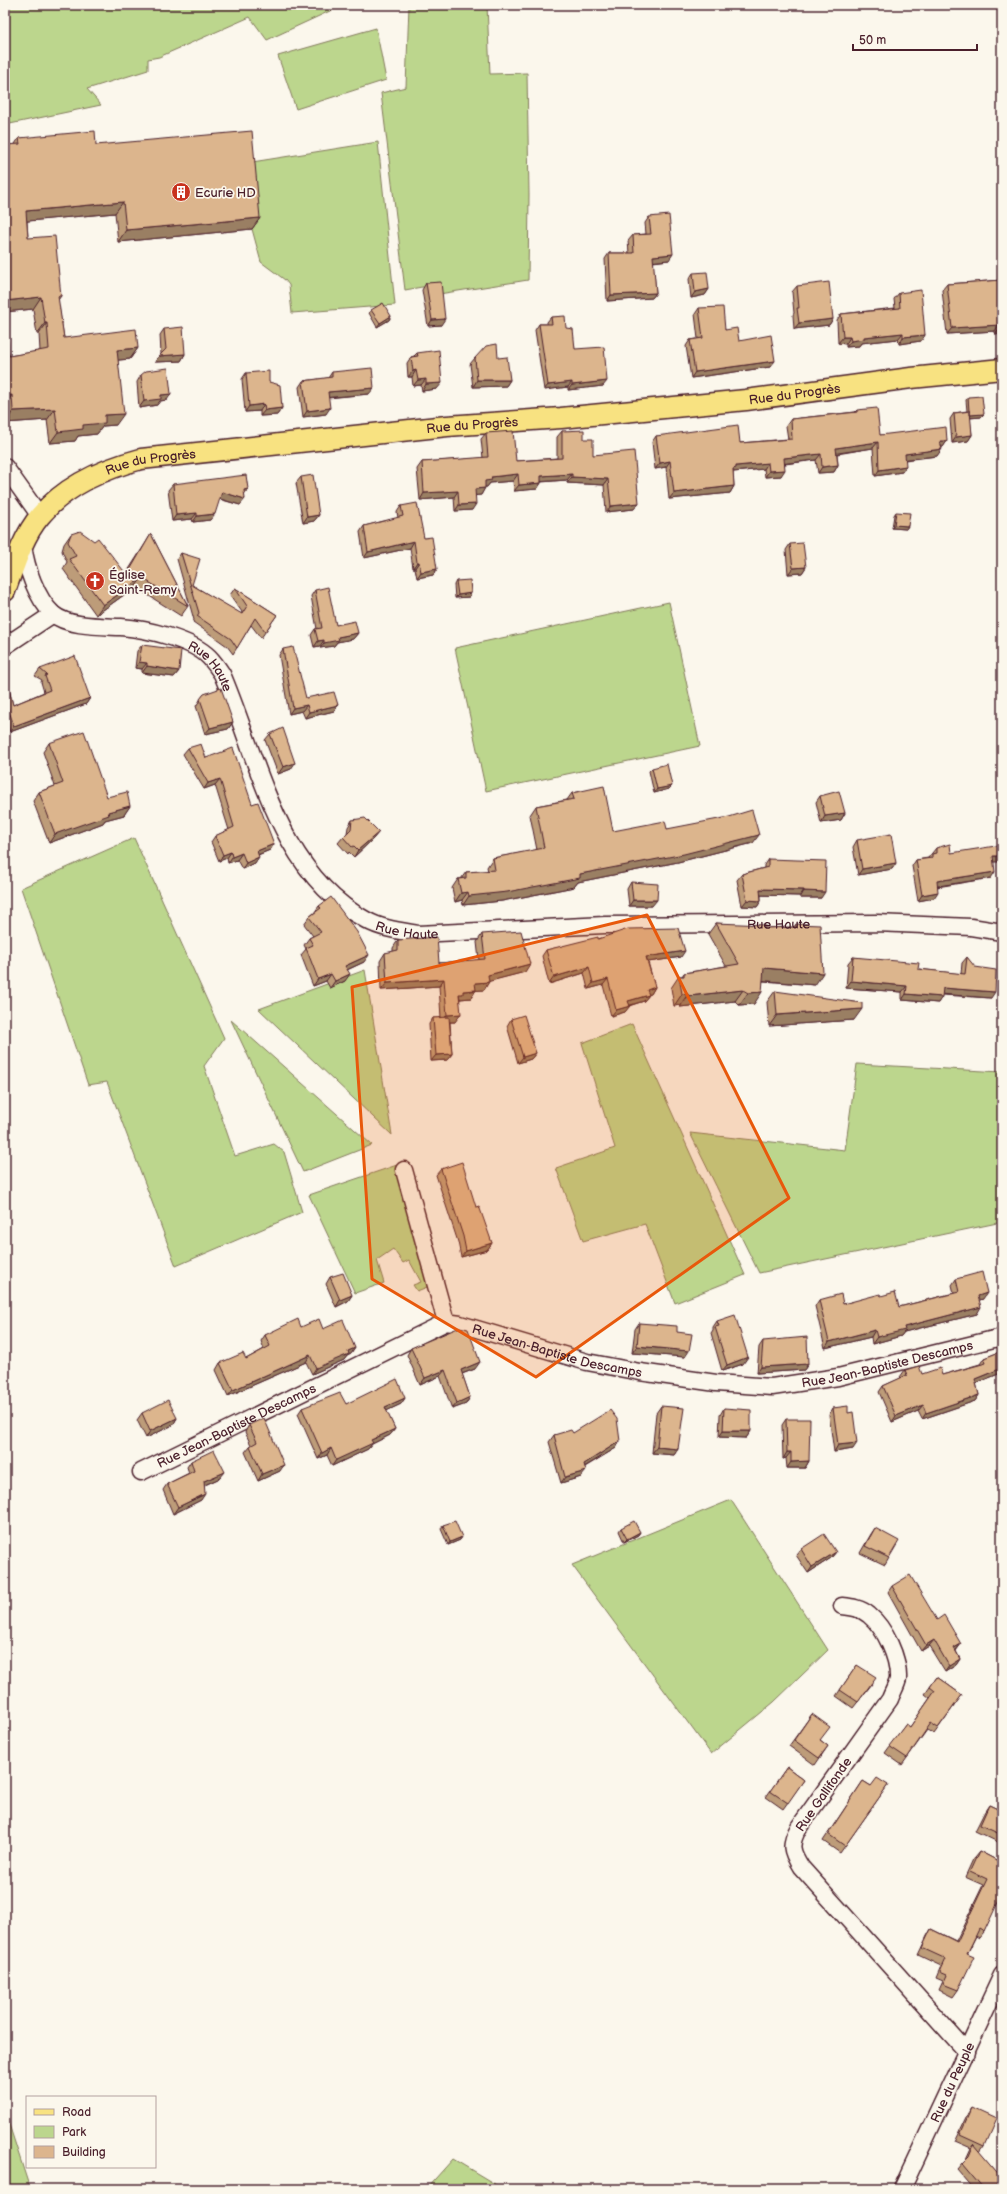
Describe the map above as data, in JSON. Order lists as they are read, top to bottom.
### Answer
{
  "streets": {
    "main road": ["Rue du Progrès"],
    "street": [
      "Rue Haute",
      "Rue Jean-Baptiste Descamps",
      "Rue Gallifonde",
      "Rue du Peuple"
    ]
  },
  "crossings": [
    ["Rue Gallifonde", "Rue du Peuple"]
  ],
  "places": {
    "building": ["Ecurie HD"],
    "church": ["Église Saint-Remy"]
  },
  "legend": ["Road", "Park", "Building"],
  "scale_bar": "50 m"
}
